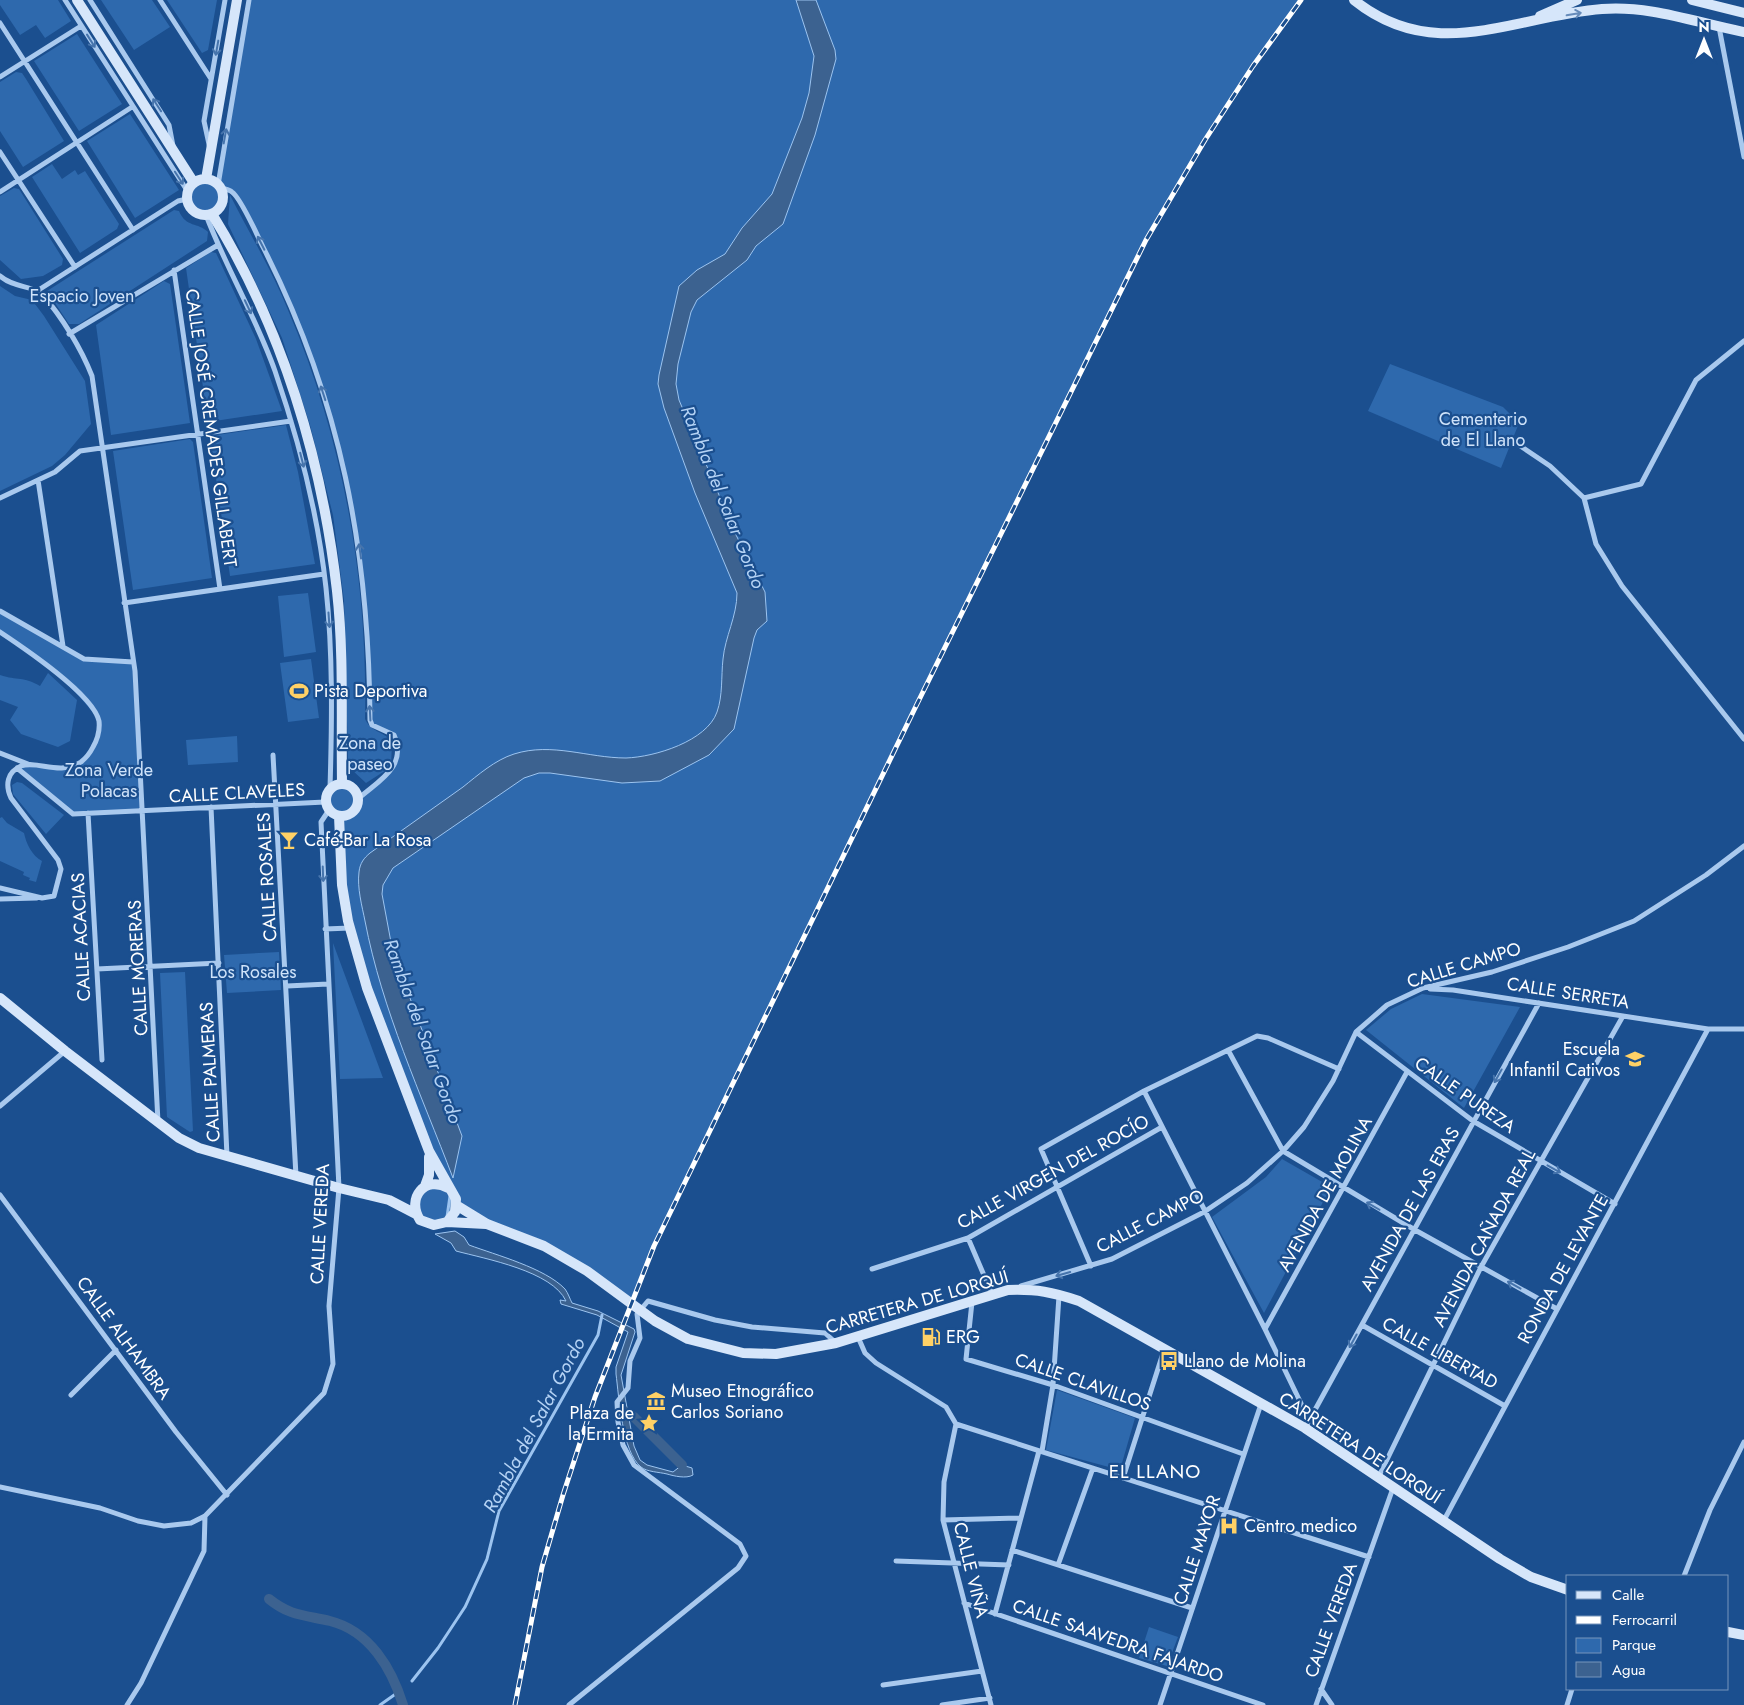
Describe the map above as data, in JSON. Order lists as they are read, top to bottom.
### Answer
{
  "streets": {
    "main road": ["CARRETERA DE LORQUÍ"],
    "street": [
      "CALLE JOSÉ CREMADES GILLABERT",
      "CALLE CLAVELES",
      "CALLE ROSALES",
      "CALLE ACACIAS",
      "CALLE CAMPO",
      "CALLE MORERAS",
      "CALLE SERRETA",
      "CALLE PALMERAS",
      "CALLE PUREZA",
      "CALLE VIRGEN DEL ROCÍO",
      "AVENIDA DE MOLINA",
      "AVENIDA DE LAS ERAS",
      "CALLE VEREDA",
      "AVENIDA CAÑADA REAL",
      "RONDA DE LEVANTE",
      "CALLE ALHAMBRA",
      "CALLE LIBERTAD",
      "CALLE CLAVILLOS",
      "CALLE MAYOR",
      "CALLE VIÑA",
      "CALLE SAAVEDRA FAJARDO"
    ]
  },
  "crossings": [
    ["CALLE CLAVELES", "CALLE ROSALES"],
    ["CALLE CLAVELES", "CALLE ACACIAS"],
    ["CALLE CLAVELES", "CALLE MORERAS"],
    ["CALLE CLAVELES", "CALLE PALMERAS"],
    ["CALLE CLAVELES", "CALLE VEREDA"],
    ["CALLE CAMPO", "CALLE SERRETA"],
    ["CALLE CAMPO", "CALLE PUREZA"],
    ["CALLE CAMPO", "CARRETERA DE LORQUÍ"],
    ["CALLE SERRETA", "AVENIDA DE LAS ERAS"],
    ["CALLE SERRETA", "AVENIDA CAÑADA REAL"],
    ["CALLE SERRETA", "RONDA DE LEVANTE"],
    ["CALLE PUREZA", "AVENIDA DE MOLINA"],
    ["CALLE PUREZA", "AVENIDA DE LAS ERAS"],
    ["CALLE PUREZA", "AVENIDA CAÑADA REAL"],
    ["CALLE PUREZA", "RONDA DE LEVANTE"],
    ["AVENIDA DE LAS ERAS", "CARRETERA DE LORQUÍ"],
    ["AVENIDA DE LAS ERAS", "CALLE LIBERTAD"],
    ["CALLE VEREDA", "CARRETERA DE LORQUÍ"],
    ["CALLE VEREDA", "CALLE ALHAMBRA"],
    ["AVENIDA CAÑADA REAL", "CARRETERA DE LORQUÍ"],
    ["AVENIDA CAÑADA REAL", "CALLE LIBERTAD"],
    ["RONDA DE LEVANTE", "CARRETERA DE LORQUÍ"],
    ["RONDA DE LEVANTE", "CALLE LIBERTAD"],
    ["CARRETERA DE LORQUÍ", "CALLE CLAVILLOS"],
    ["CARRETERA DE LORQUÍ", "CALLE MAYOR"],
    ["CALLE CLAVILLOS", "CALLE MAYOR"],
    ["CALLE MAYOR", "CALLE SAAVEDRA FAJARDO"],
    ["CALLE VIÑA", "CALLE SAAVEDRA FAJARDO"]
  ],
  "one_way": ["AVENIDA DE LAS ERAS"],
  "districts": ["EL LLANO"],
  "water": ["Rambla del Salar Gordo"],
  "parks": [
    "Espacio Joven",
    "Cementerio de El Llano",
    "Zona de paseo",
    "Zona Verde Polacas",
    "Los Rosales"
  ],
  "places": {
    "sports": ["Pista Deportiva"],
    "bar": ["Café-Bar La Rosa"],
    "school or university": ["Escuela Infantil Cativos"],
    "fuel station": ["ERG"],
    "bus stop": ["Llano de Molina"],
    "museum": ["Museo Etnográfico Carlos Soriano"],
    "place": ["Plaza de la Ermita"],
    "hospital": ["Centro medico"]
  },
  "legend": [
    "Calle",
    "Ferrocarril",
    "Parque",
    "Agua"
  ],
  "north": "top"
}
